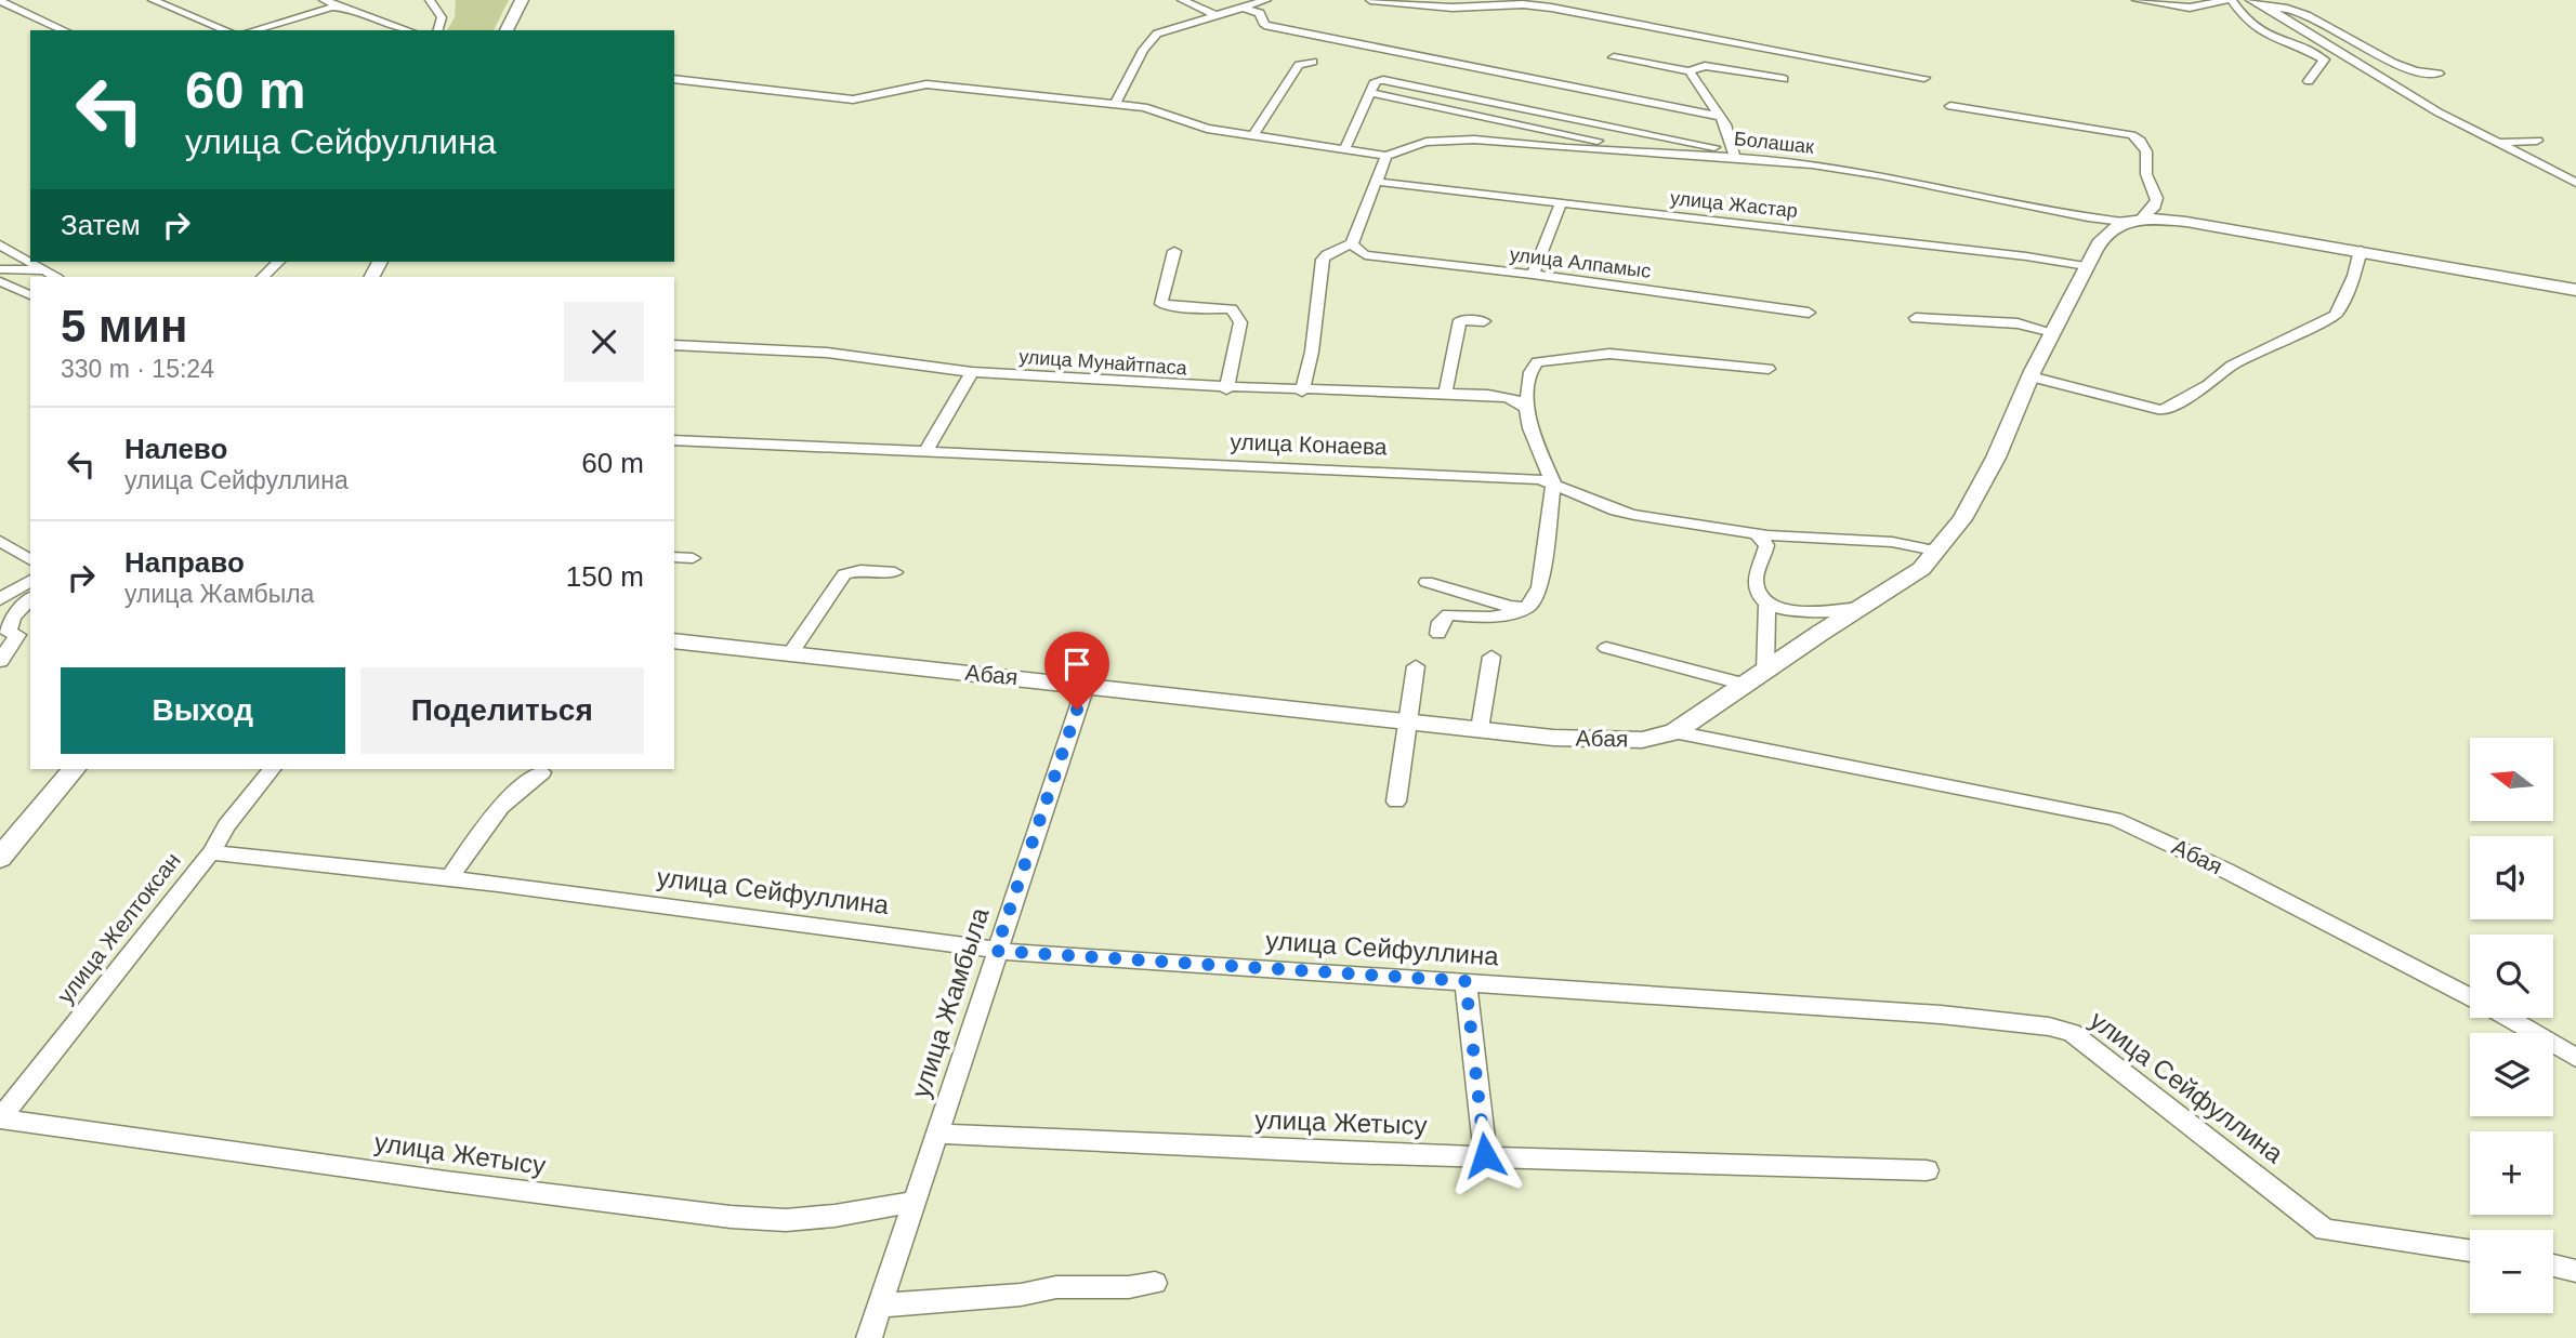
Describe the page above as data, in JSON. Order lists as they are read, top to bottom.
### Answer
{
  "streets": {
    "street": [
      "Болашак",
      "улица Жастар",
      "улица Алпамыс",
      "улица Мунайтпаса",
      "улица Конаева",
      "Абая",
      "улица Сейфуллина",
      "улица Желтоксан",
      "улица Жамбыла",
      "улица Жетысу"
    ]
  },
  "crossings": [
    ["Абая", "улица Жамбыла"],
    ["улица Сейфуллина", "улица Желтоксан"],
    ["улица Сейфуллина", "улица Жамбыла"],
    ["улица Желтоксан", "улица Жетысу"],
    ["улица Жамбыла", "улица Жетысу"]
  ],
  "north": "left",
  "page": {
    "turn": ["60 m", "улица Сейфуллина"],
    "then": "Затем",
    "heading": ["5 мин", "330 m · 15:24"],
    "list": [
      {
        "name": "Налево",
        "note": "улица Сейфуллина",
        "value": "60 m"
      },
      {
        "name": "Направо",
        "note": "улица Жамбыла",
        "value": "150 m"
      }
    ],
    "buttons": ["Выход", "Поделиться"],
    "map_buttons": ["+", "−"]
  }
}
